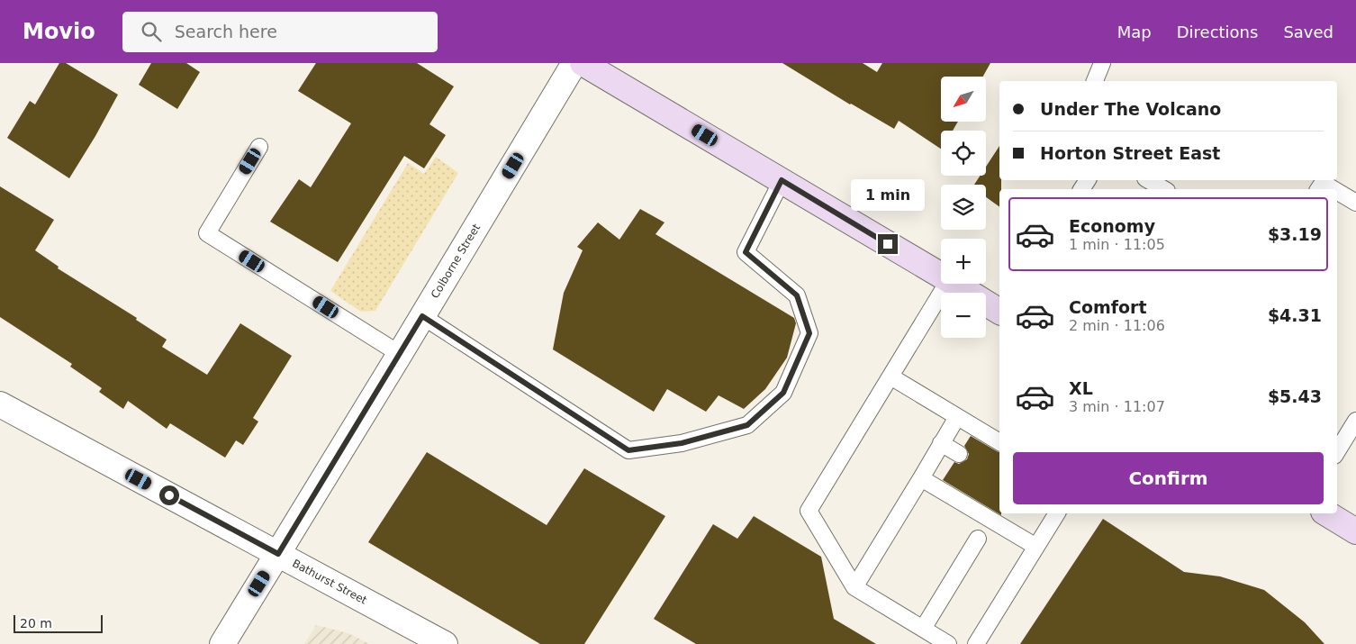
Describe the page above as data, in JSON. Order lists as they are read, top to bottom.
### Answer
{
  "streets": {
    "street": ["Colborne Street", "Bathurst Street"]
  },
  "crossings": [
    ["Colborne Street", "Bathurst Street"]
  ],
  "scale_bar": "20 m",
  "north": "bottom left",
  "page": {
    "header": "Movio",
    "search": "Search here",
    "nav": ["Map", "Directions", "Saved"],
    "map_buttons": ["+", "−"],
    "banner": ["Under The Volcano", "Horton Street East"],
    "bubble": "1 min",
    "list": [
      {
        "name": "Economy",
        "note": "1 min · 11:05",
        "value": "$3.19"
      },
      {
        "name": "Comfort",
        "note": "2 min · 11:06",
        "value": "$4.31"
      },
      {
        "name": "XL",
        "note": "3 min · 11:07",
        "value": "$5.43"
      }
    ],
    "buttons": "Confirm",
    "scale": "20 m"
  }
}
